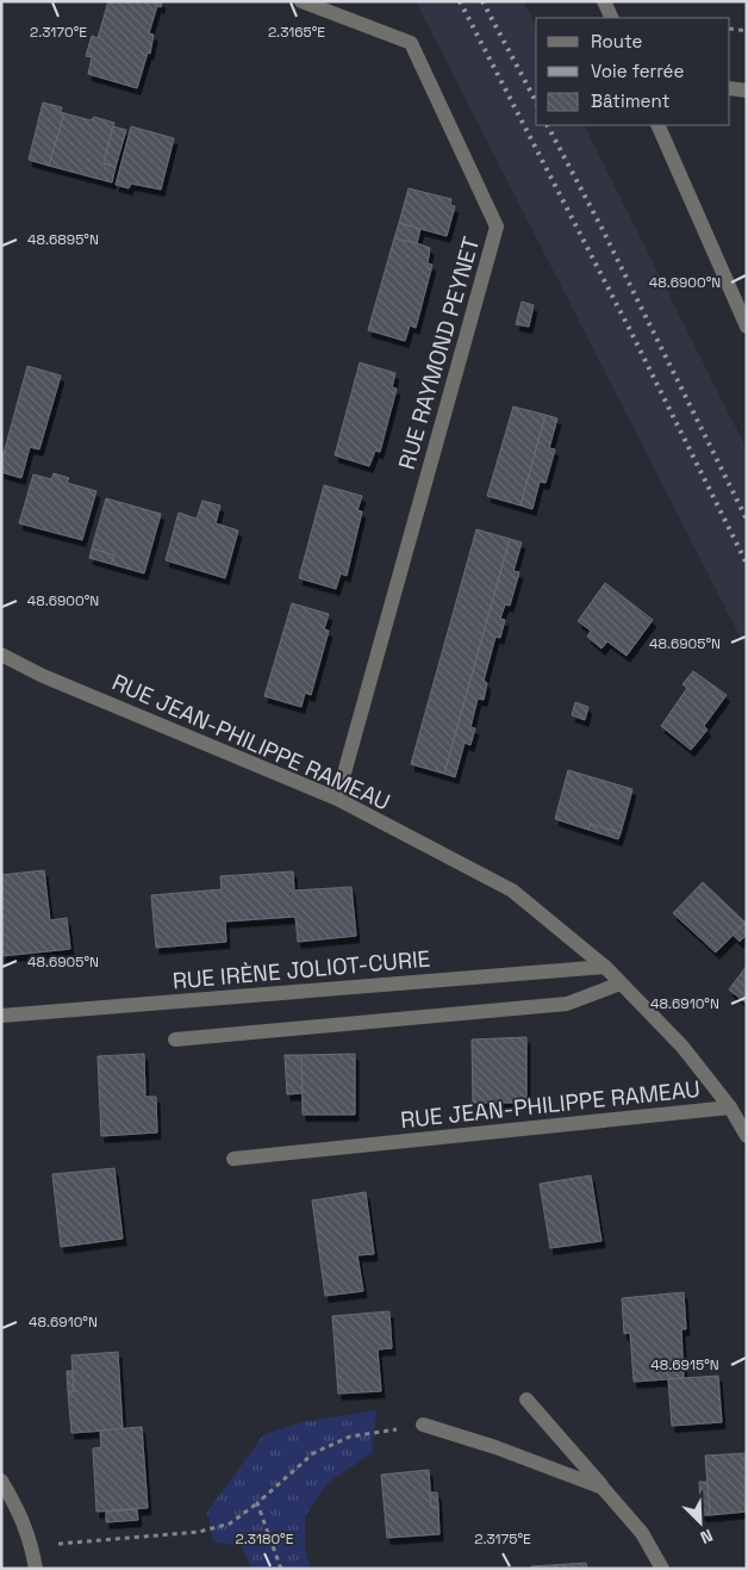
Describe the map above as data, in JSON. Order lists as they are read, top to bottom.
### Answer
{
  "streets": {
    "street": ["RUE RAYMOND PEYNET", "RUE JEAN-PHILIPPE RAMEAU", "RUE IRÈNE JOLIOT-CURIE"]
  },
  "crossings": [
    ["RUE RAYMOND PEYNET", "RUE JEAN-PHILIPPE RAMEAU"],
    ["RUE JEAN-PHILIPPE RAMEAU", "RUE IRÈNE JOLIOT-CURIE"]
  ],
  "legend": ["Route", "Voie ferrée", "Bâtiment"],
  "north": "bottom right",
  "coordinates": [
    "2.3170°E",
    "2.3165°E",
    "48.6895°N",
    "48.6900°N",
    "48.6905°N",
    "48.6910°N",
    "48.6915°N",
    "2.3180°E",
    "2.3175°E"
  ]
}
